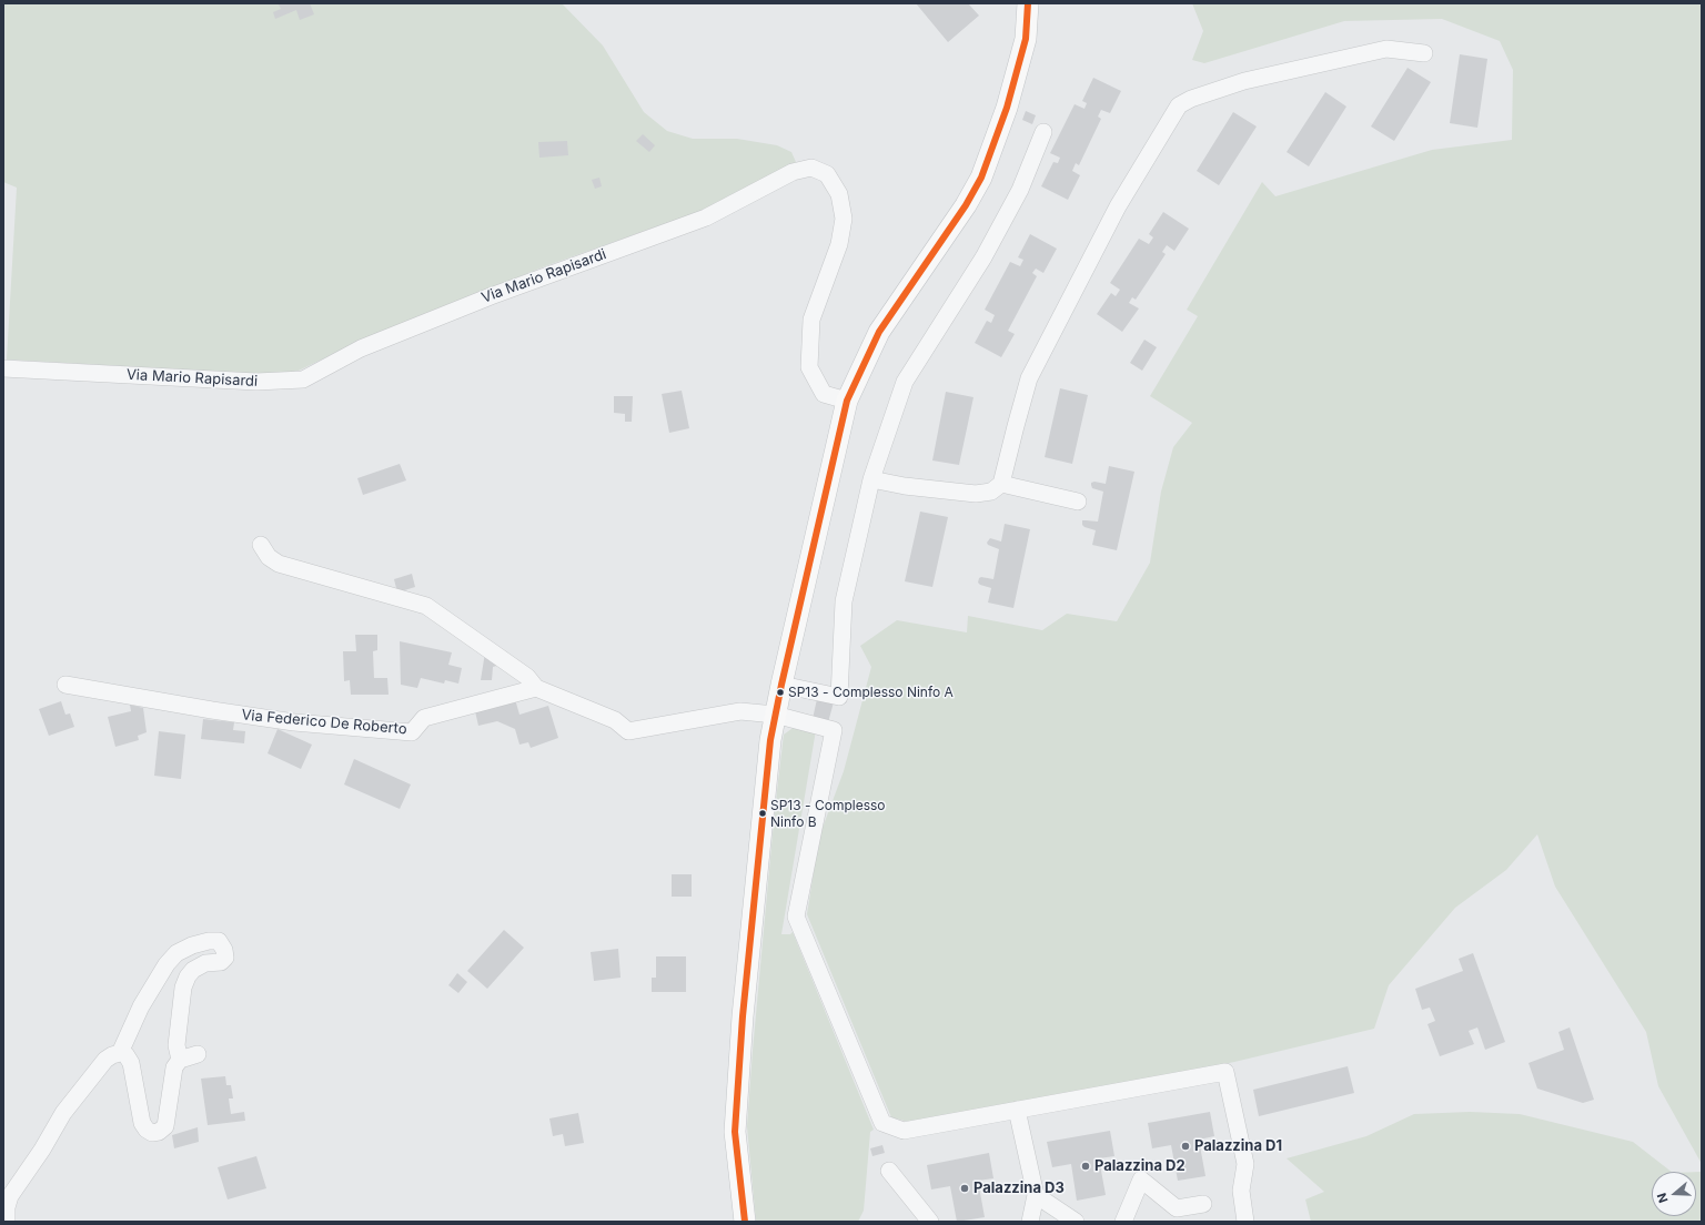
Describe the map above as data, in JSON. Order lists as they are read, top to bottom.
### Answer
{
  "streets": {
    "street": ["Via Mario Rapisardi", "Via Federico De Roberto"]
  },
  "places": [
    "SP13 - Complesso Ninfo A",
    "SP13 - Complesso Ninfo B",
    "Palazzina D1",
    "Palazzina D2",
    "Palazzina D3"
  ],
  "north": "left"
}
